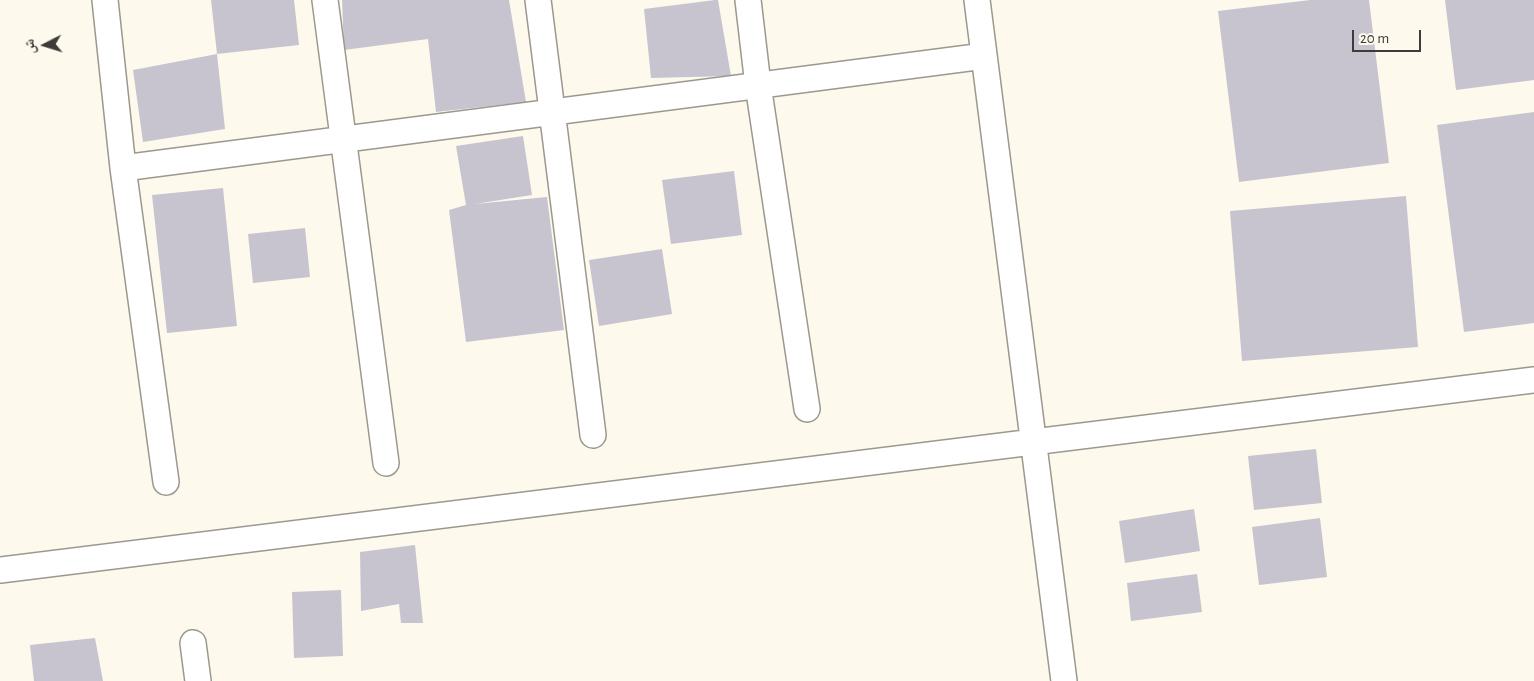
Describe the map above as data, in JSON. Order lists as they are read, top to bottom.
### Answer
{
  "scale_bar": "20 m",
  "north": "left"
}
